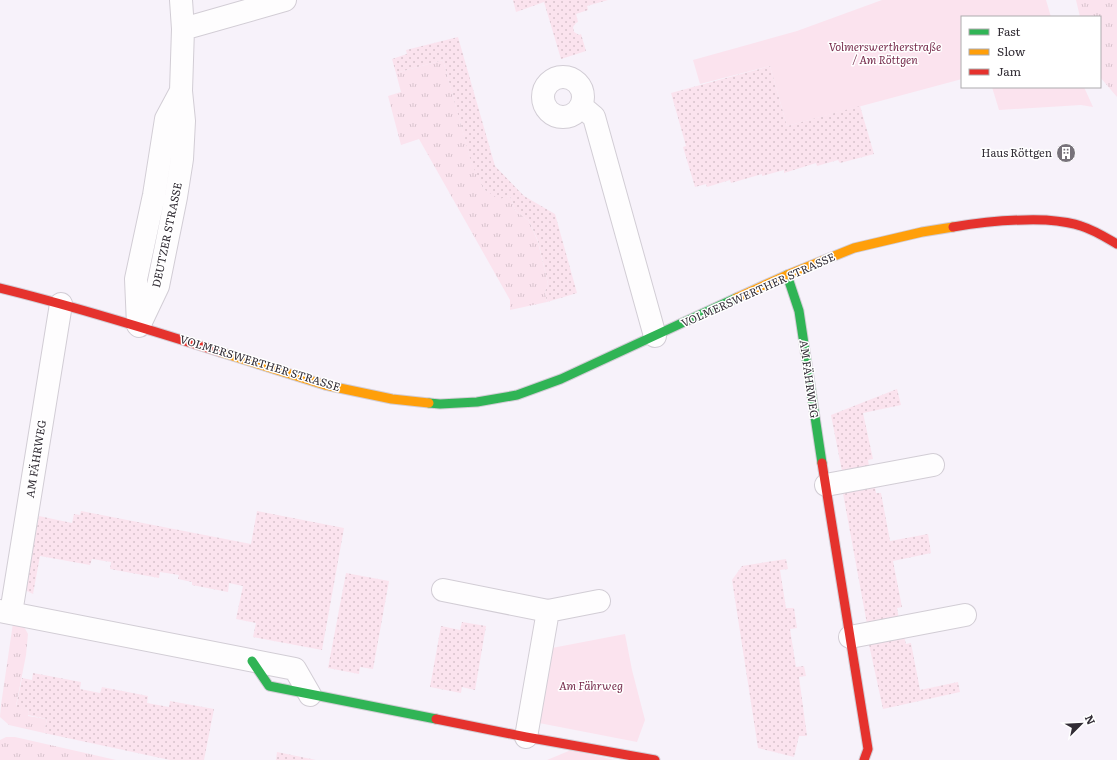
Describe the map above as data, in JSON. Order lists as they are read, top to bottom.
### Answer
{
  "streets": {
    "street": ["DEUTZER STRASSE", "VOLMERSWERTHER STRASSE", "AM FÄHRWEG"]
  },
  "crossings": [
    ["DEUTZER STRASSE", "VOLMERSWERTHER STRASSE"],
    ["VOLMERSWERTHER STRASSE", "AM FÄHRWEG"]
  ],
  "parks": ["Volmerswertherstraße / Am Röttgen", "Am Fährweg"],
  "places": {
    "building": ["Haus Röttgen"]
  },
  "legend": ["Fast", "Slow", "Jam"],
  "north": "top right"
}
